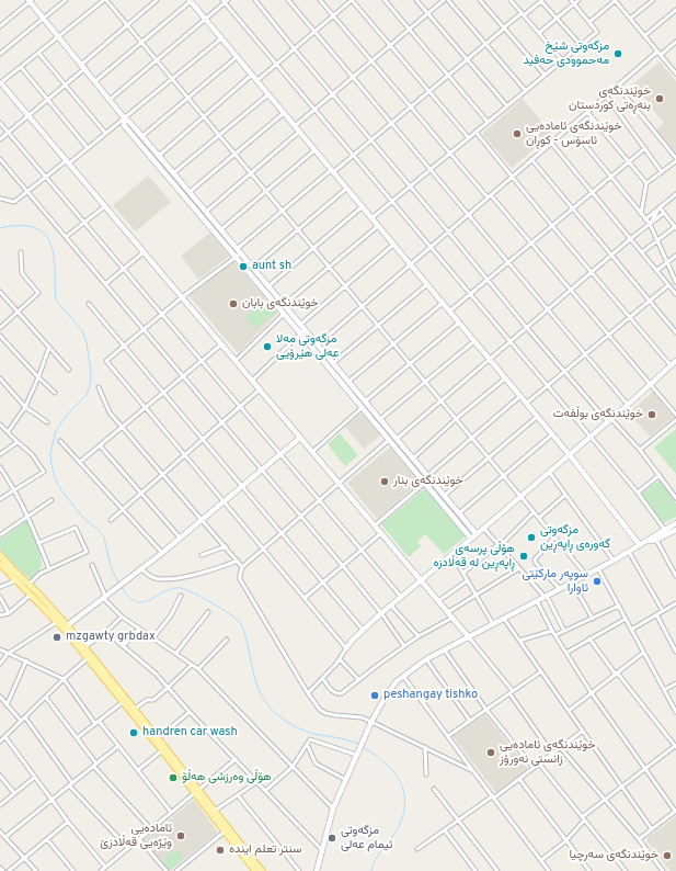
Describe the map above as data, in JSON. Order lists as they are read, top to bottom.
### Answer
{
  "places": [
    "مزگەوتی شێخ مەحموودی حەفید",
    "خوێندنگەی بنەڕەتی کوردستان",
    "خوێندنگەی ئامادەیی ئاسۆس - کوڕان",
    "aunt sh",
    "خوێندنگەی بابان",
    "مزگەوتی مەلا عەلی هێرۆیی",
    "خوێندنگەی بوڵفەت",
    "خوێندنگەی بنار",
    "مزگەوتی گەورەی ڕاپەڕین",
    "هۆڵی پرسەی ڕاپەڕین لە قەڵادزە",
    "سوپەر مارکێتی ئاوارا",
    "mzgawty grbdax",
    "peshangay tishko",
    "handren car wash",
    "خوێندنگەی ئامادەیی زانستی نەورۆز",
    "ھۆڵی وەرزشی ھەڵۆ",
    "ئامادەیی وێژەیی قەڵادزێ",
    "مزگەوتی ئیمام عەلی",
    "سنتر تعلم اينده",
    "خوێندنگەی سەرچیا"
  ]
}
